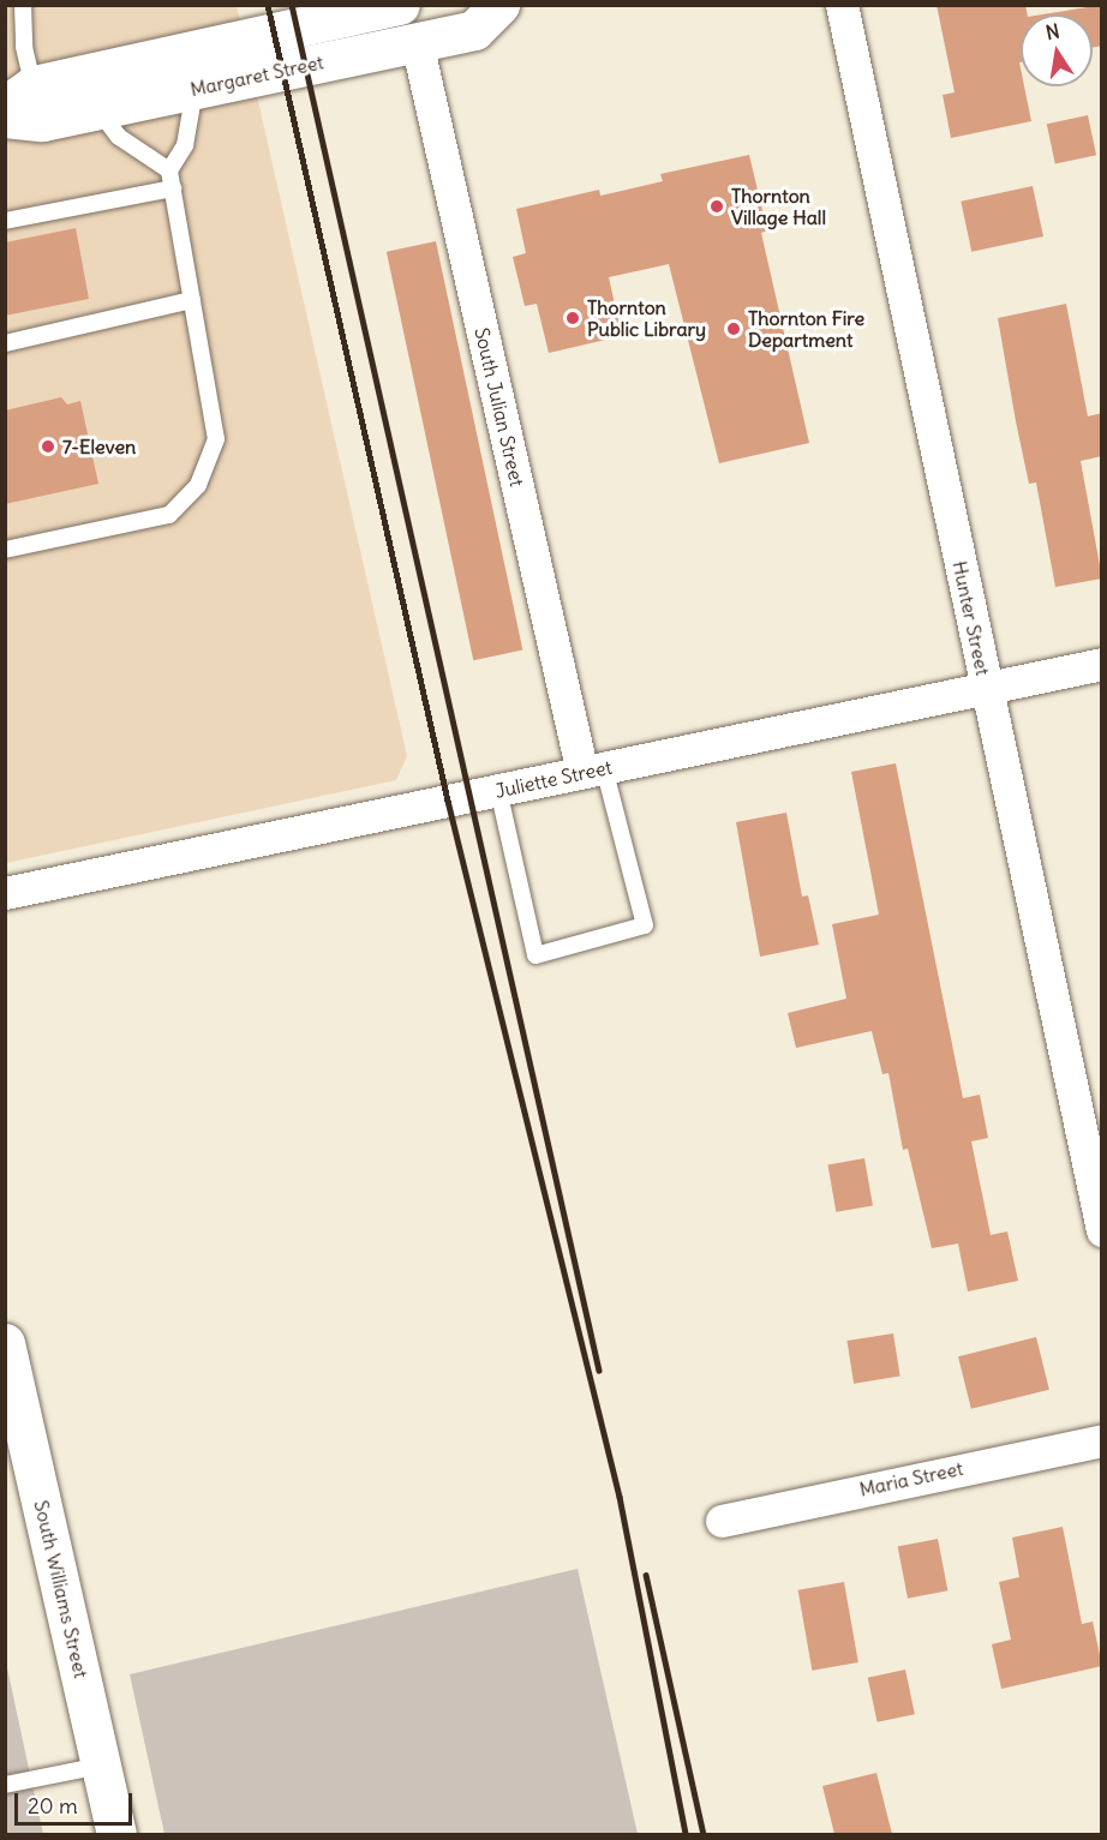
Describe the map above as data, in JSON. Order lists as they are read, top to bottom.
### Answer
{
  "streets": {
    "street": [
      "Margaret Street",
      "South Julian Street",
      "Hunter Street",
      "Juliette Street",
      "Maria Street",
      "South Williams Street"
    ]
  },
  "crossings": [
    ["Margaret Street", "South Julian Street"],
    ["South Julian Street", "Juliette Street"],
    ["Hunter Street", "Juliette Street"]
  ],
  "places": [
    "Thornton Village Hall",
    "Thornton Public Library",
    "Thornton Fire Department",
    "7-Eleven"
  ],
  "scale_bar": "20 m",
  "north": "top"
}
